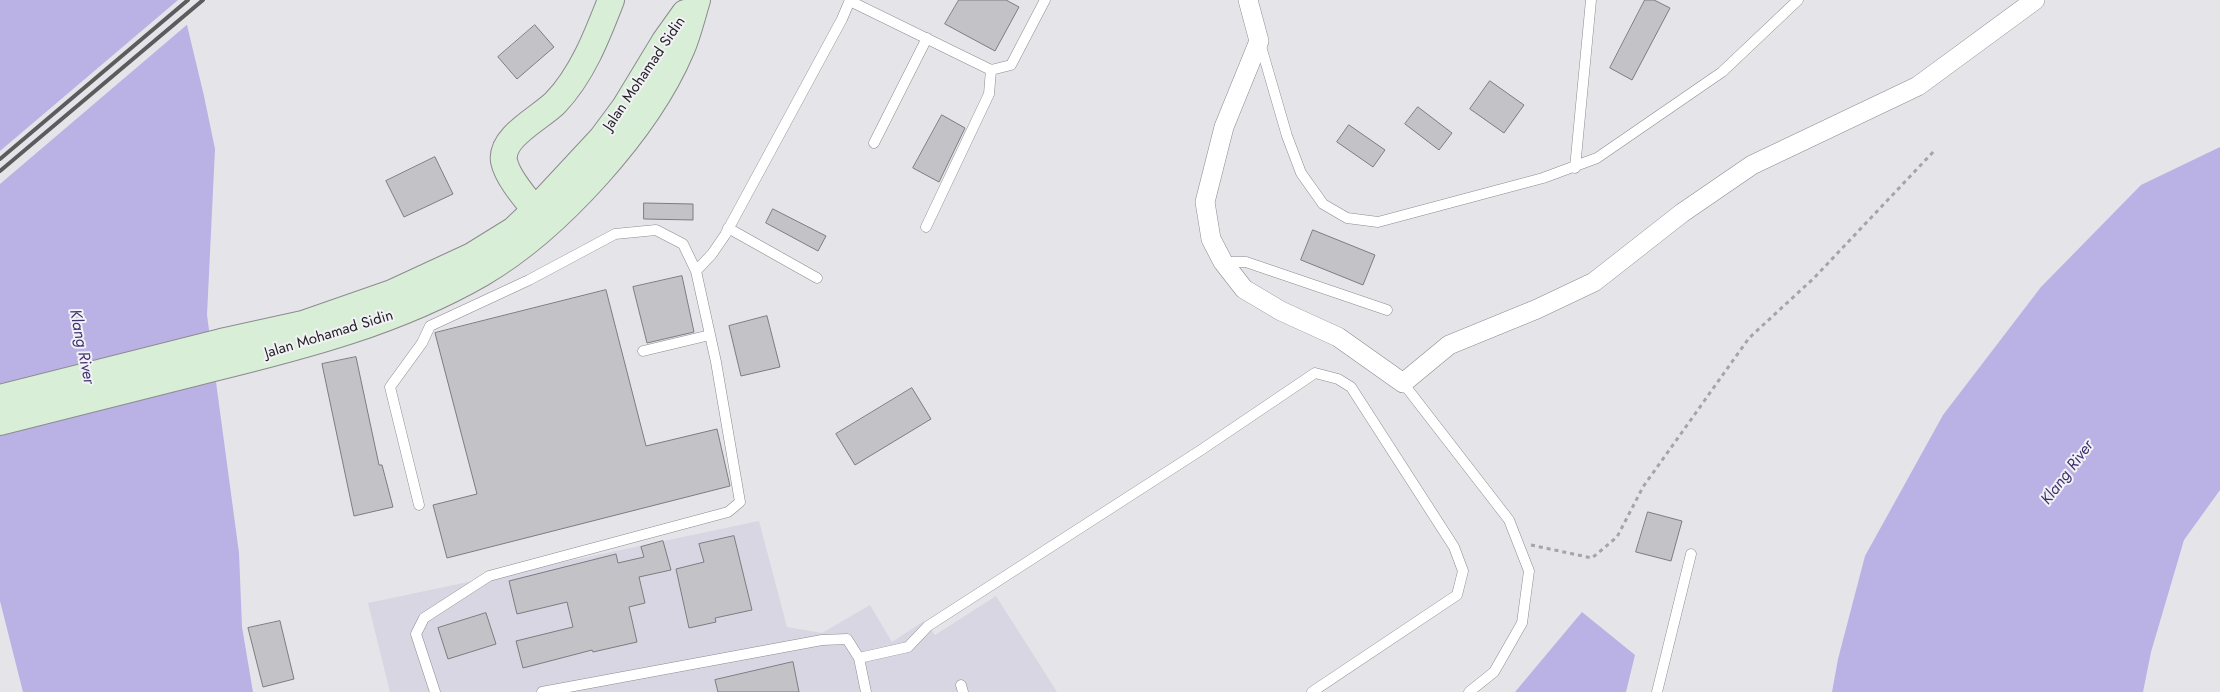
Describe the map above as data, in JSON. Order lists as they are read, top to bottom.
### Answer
{
  "streets": {
    "main road": ["Jalan Mohamad Sidin"]
  },
  "water": ["Klang River"]
}
